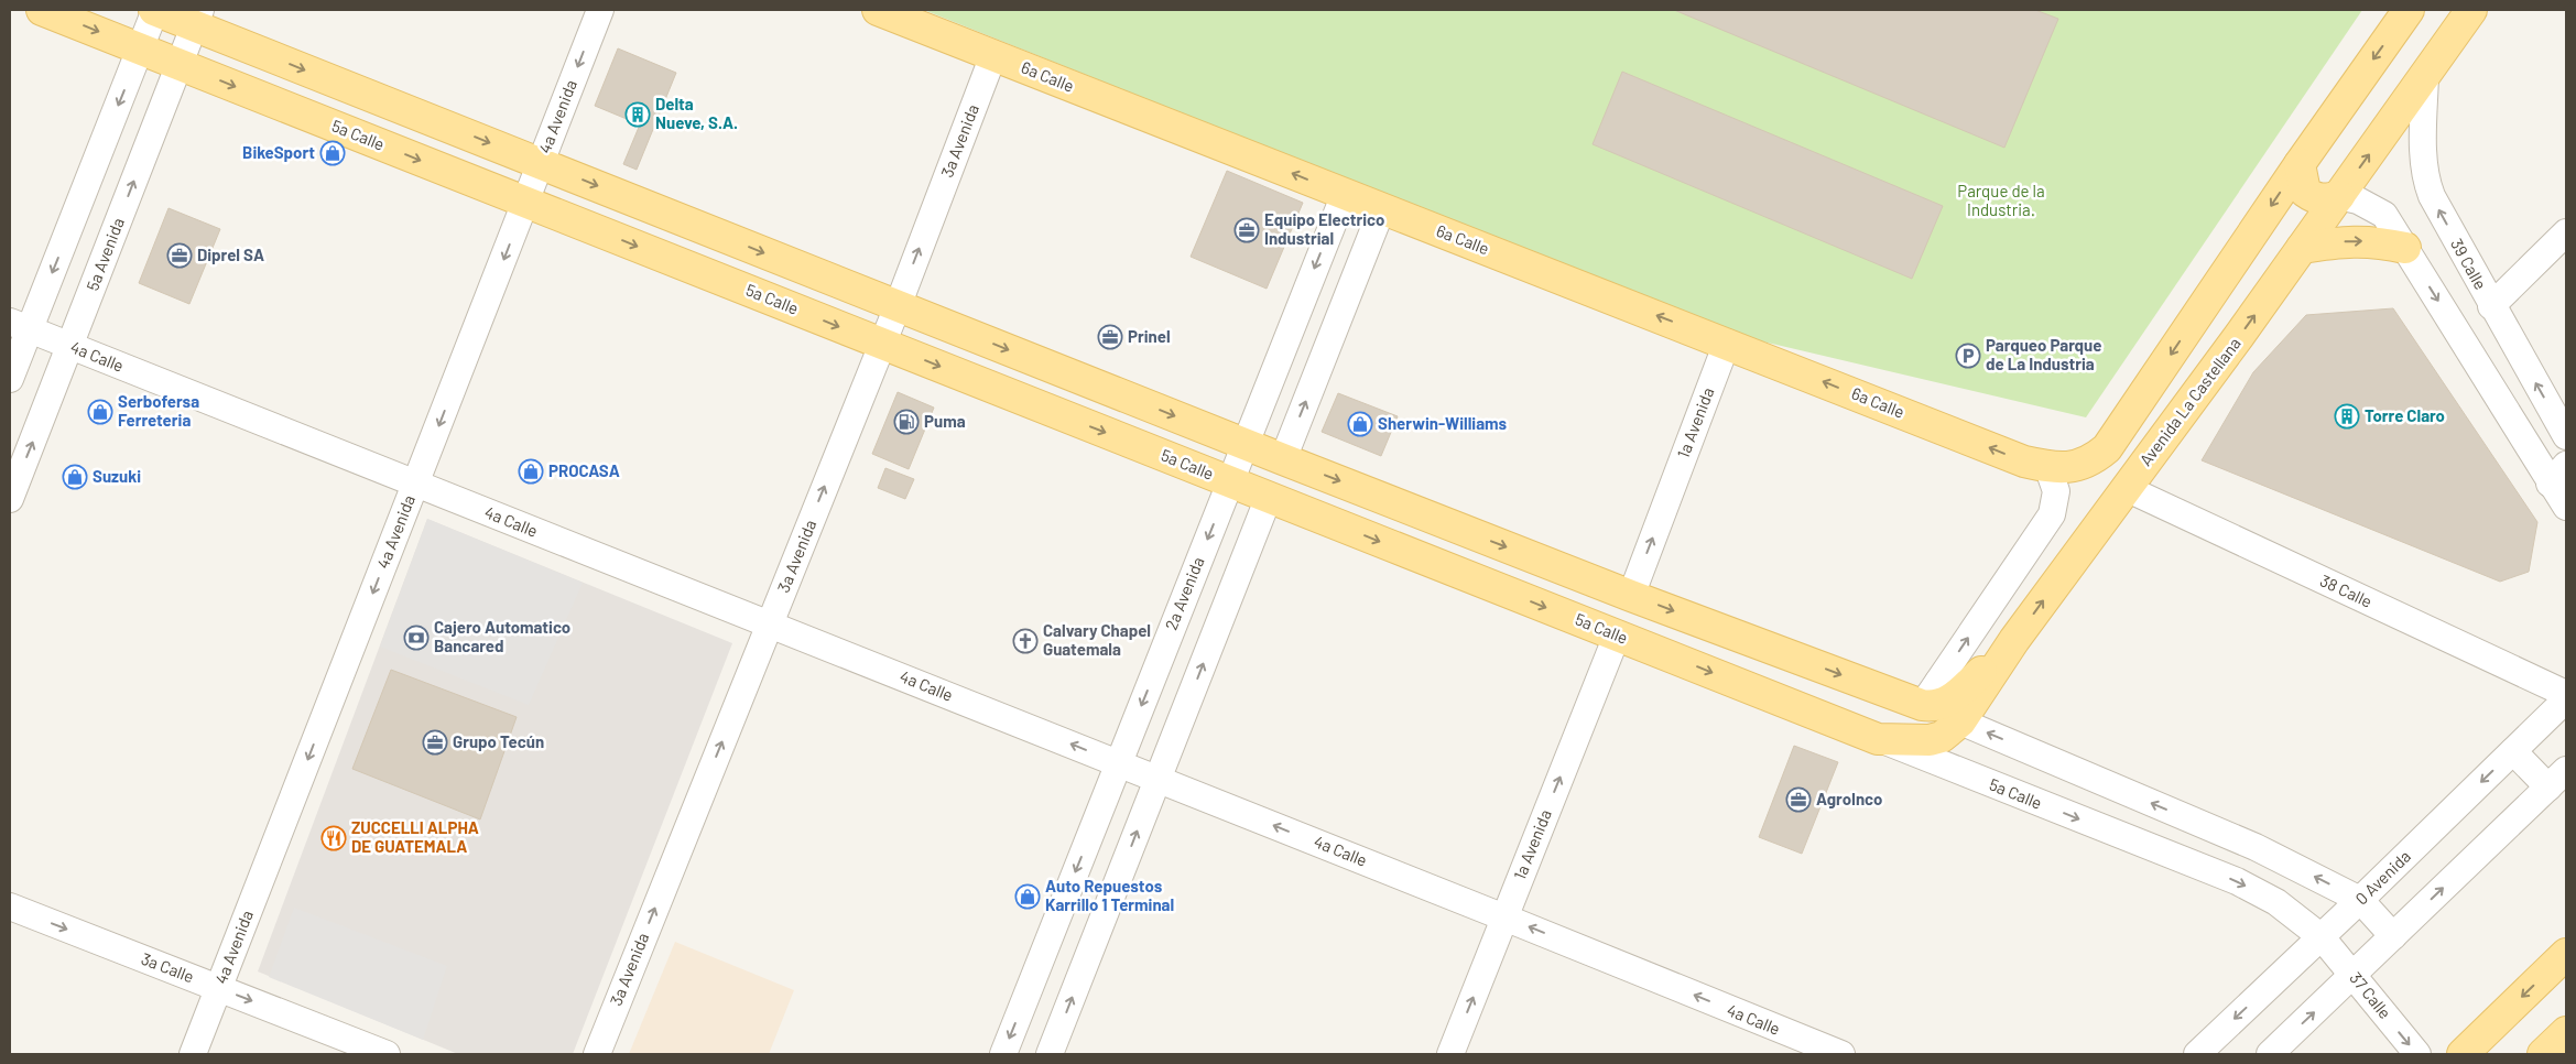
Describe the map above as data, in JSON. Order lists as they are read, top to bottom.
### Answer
{
  "streets": {
    "main road": ["6a Calle", "5a Calle", "Avenida La Castellana"],
    "street": [
      "4a Avenida",
      "3a Avenida",
      "5a Avenida",
      "39 Calle",
      "4a Calle",
      "1a Avenida",
      "38 Calle",
      "2a Avenida",
      "0 Avenida",
      "3a Calle",
      "37 Calle"
    ]
  },
  "crossings": [
    ["6a Calle", "3a Avenida"],
    ["6a Calle", "Avenida La Castellana"],
    ["6a Calle", "1a Avenida"],
    ["6a Calle", "2a Avenida"],
    ["4a Avenida", "5a Calle"],
    ["4a Avenida", "4a Calle"],
    ["4a Avenida", "3a Calle"],
    ["5a Calle", "3a Avenida"],
    ["5a Calle", "5a Avenida"],
    ["5a Calle", "Avenida La Castellana"],
    ["5a Calle", "1a Avenida"],
    ["5a Calle", "2a Avenida"],
    ["5a Calle", "0 Avenida"],
    ["5a Calle", "37 Calle"],
    ["3a Avenida", "4a Calle"],
    ["5a Avenida", "4a Calle"],
    ["39 Calle", "Avenida La Castellana"],
    ["4a Calle", "1a Avenida"],
    ["4a Calle", "2a Avenida"],
    ["Avenida La Castellana", "38 Calle"],
    ["0 Avenida", "37 Calle"]
  ],
  "one_way": [
    "4a Avenida",
    "3a Avenida",
    "4a Calle",
    "1a Avenida",
    "3a Calle",
    "37 Calle"
  ],
  "parks": ["Parque de la Industria."],
  "places": {
    "building": ["Delta Nueve, S.A.", "Torre Claro"],
    "shop": [
      "BikeSport",
      "Serbofersa Ferreteria",
      "Sherwin-Williams",
      "PROCASA",
      "Suzuki",
      "Auto Repuestos Karrillo 1 Terminal"
    ],
    "office": [
      "Equipo Electrico Industrial",
      "Diprel SA",
      "Prinel",
      "Grupo Tecún",
      "AgroInco"
    ],
    "parking": ["Parqueo Parque de La Industria"],
    "fuel station": ["Puma"],
    "bank": ["Cajero Automatico Bancared"],
    "church": ["Calvary Chapel Guatemala"],
    "restaurant": ["ZUCCELLI ALPHA DE GUATEMALA"]
  }
}
